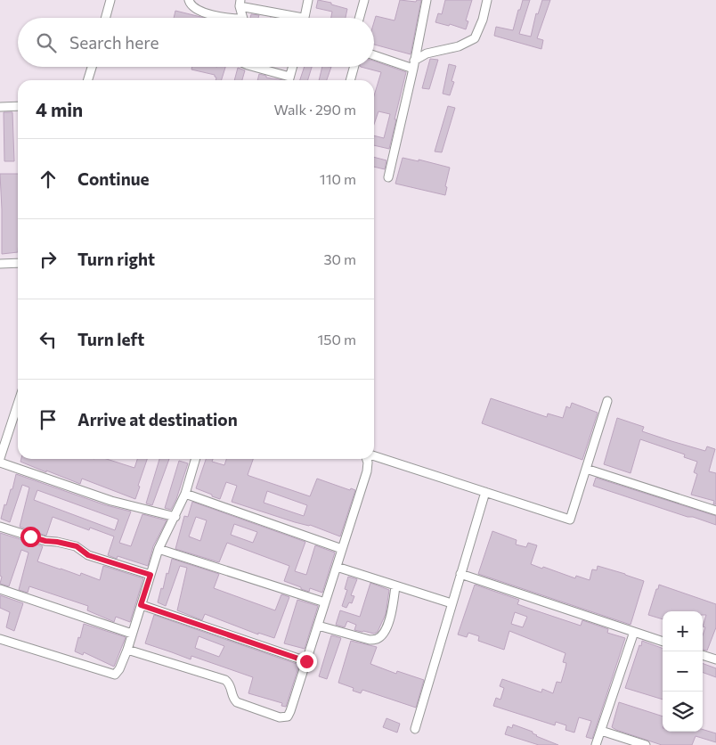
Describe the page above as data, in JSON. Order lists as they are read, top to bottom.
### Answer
{
  "page": {
    "search": "Search here",
    "heading": ["4 min", "Walk · 290 m"],
    "list": [
      ["Continue", "110 m"],
      ["Turn right", "30 m"],
      ["Turn left", "150 m"],
      "Arrive at destination"
    ],
    "map_buttons": ["+", "−"]
  }
}
